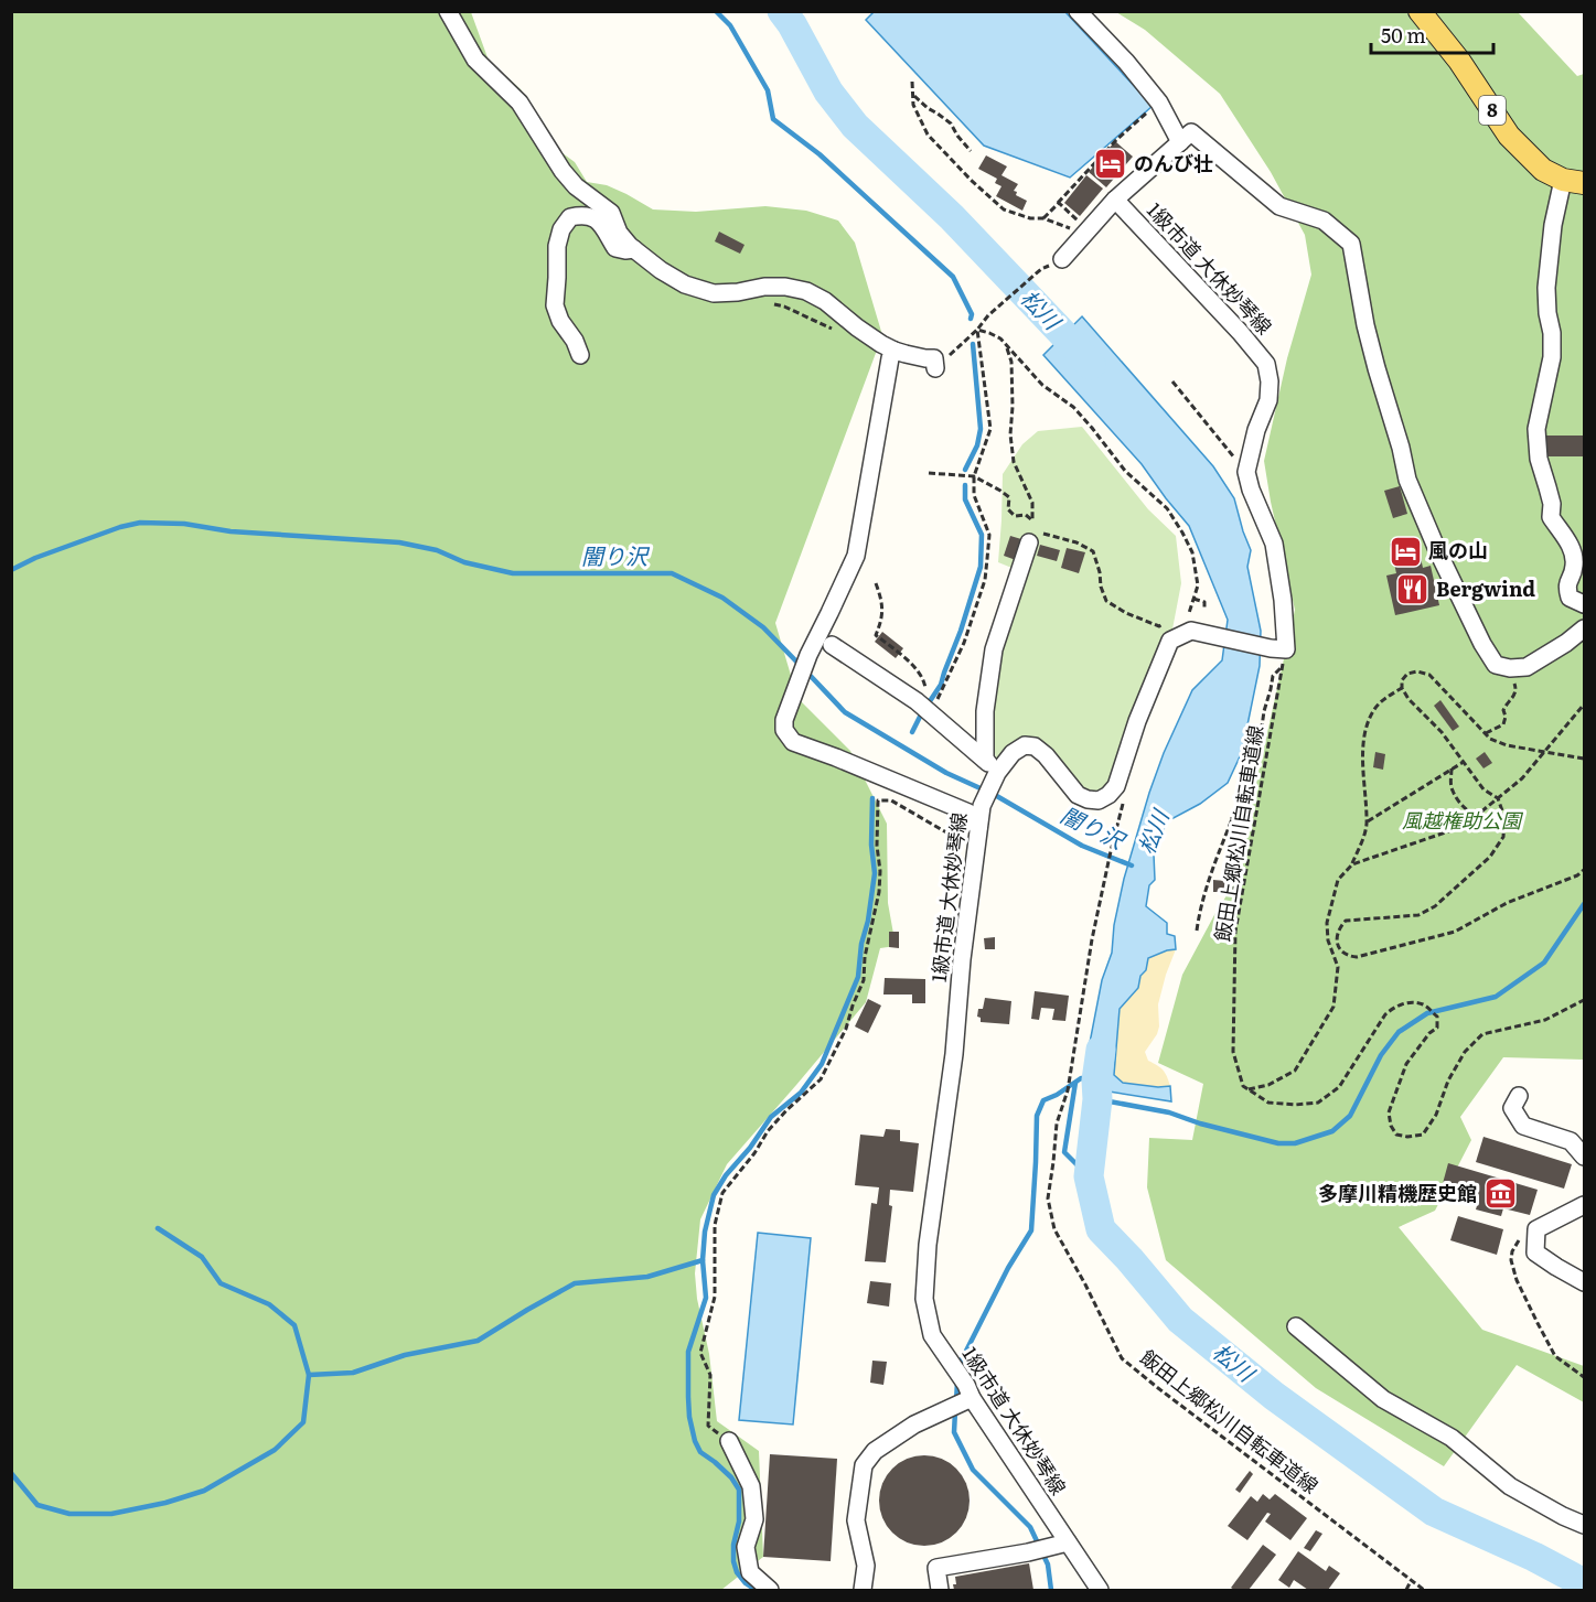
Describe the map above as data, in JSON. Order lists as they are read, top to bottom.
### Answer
{
  "streets": {
    "main road": ["8"],
    "street": ["1級市道 大休妙琴線"],
    "path": ["飯田上郷松川自転車道線"]
  },
  "water": ["松川", "闇り沢"],
  "parks": ["風越権助公園"],
  "places": {
    "hotel": ["のんび壮", "風の山"],
    "restaurant": ["Bergwind"],
    "museum": ["多摩川精機歴史館"]
  },
  "scale_bar": "50 m"
}
